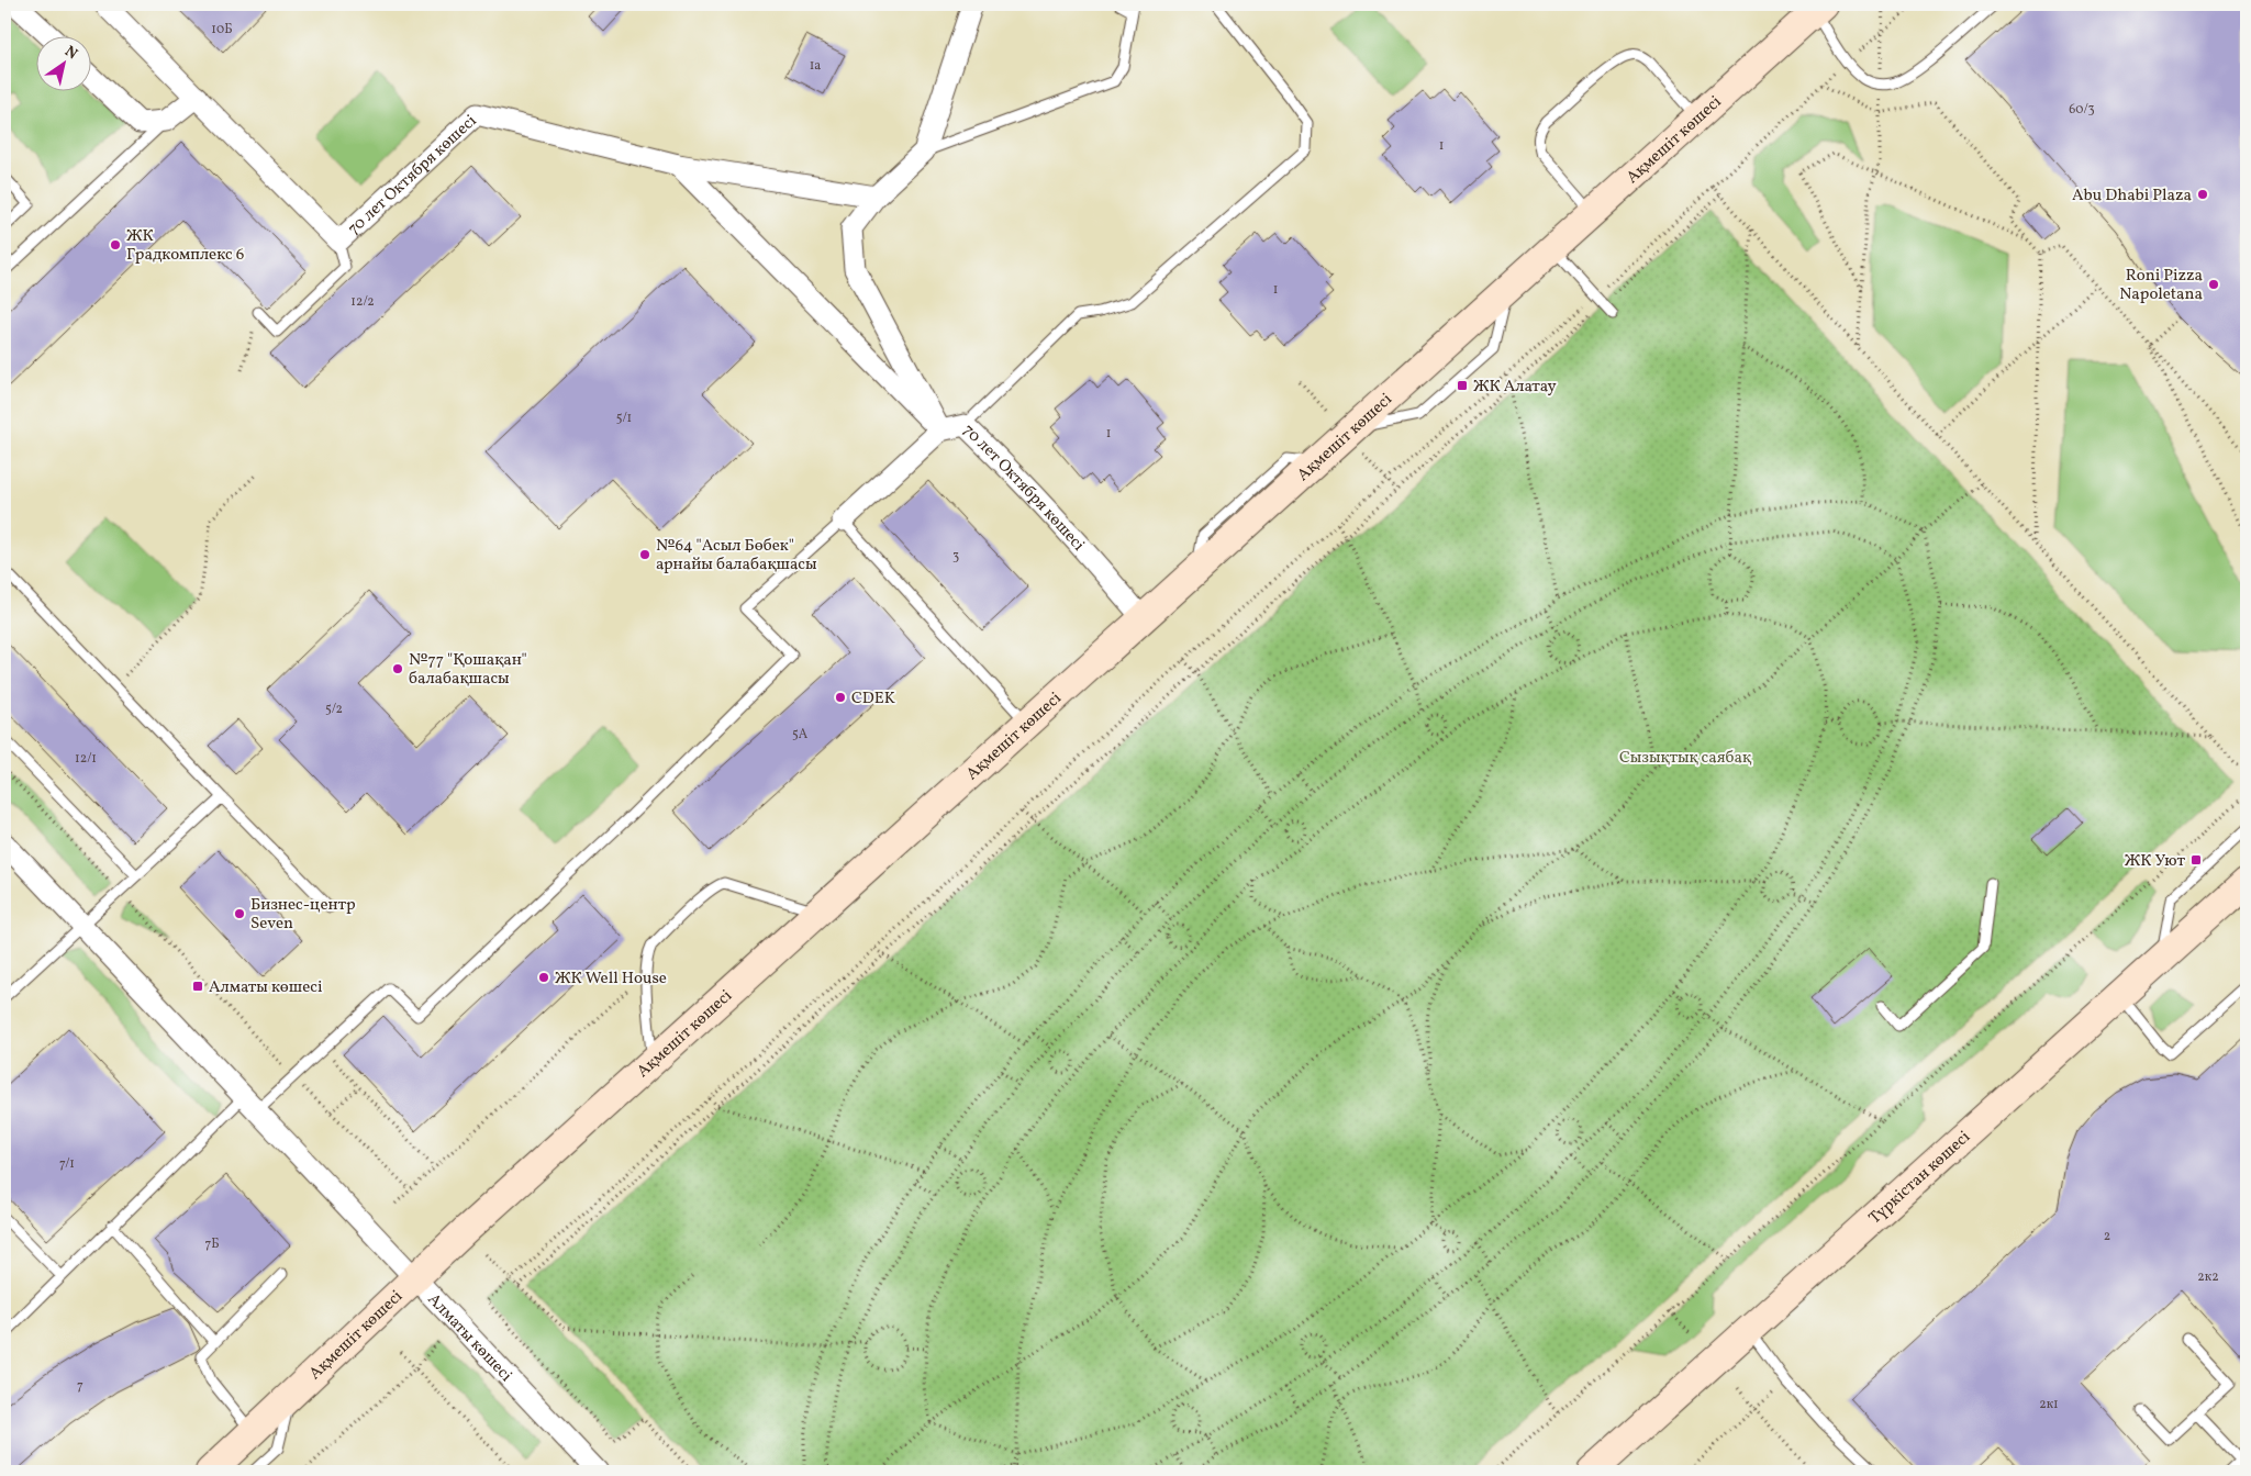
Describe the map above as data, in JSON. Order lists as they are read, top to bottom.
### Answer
{
  "streets": {
    "main road": ["Ақмешіт көшесі", "Түркістан көшесі"],
    "street": ["70 лет Октября көшесі", "Алматы көшесі"]
  },
  "crossings": [
    ["Ақмешіт көшесі", "70 лет Октября көшесі"],
    ["Ақмешіт көшесі", "Алматы көшесі"]
  ],
  "parks": ["Сызықтық саябақ"],
  "places": {
    "other": [
      "Abu Dhabi Plaza",
      "ЖК Градкомплекс 6",
      "Roni Pizza Napoletana",
      "№64 \"Асыл Бөбек\" арнайы балабақшасы",
      "№77 \"Қошақан\" балабақшасы",
      "CDEK",
      "Бизнес-центр Seven",
      "ЖК Well House"
    ],
    "transit": ["ЖК Алатау", "ЖК Уют", "Алматы көшесі"]
  },
  "house_numbers": [
    "10Б",
    "1а",
    "60/3",
    "1",
    "1",
    "12/2",
    "5/1",
    "1",
    "3",
    "5/2",
    "5А",
    "12/1",
    "7/1",
    "2",
    "7Б",
    "2к2",
    "7",
    "2к1"
  ],
  "north": "top right"
}
